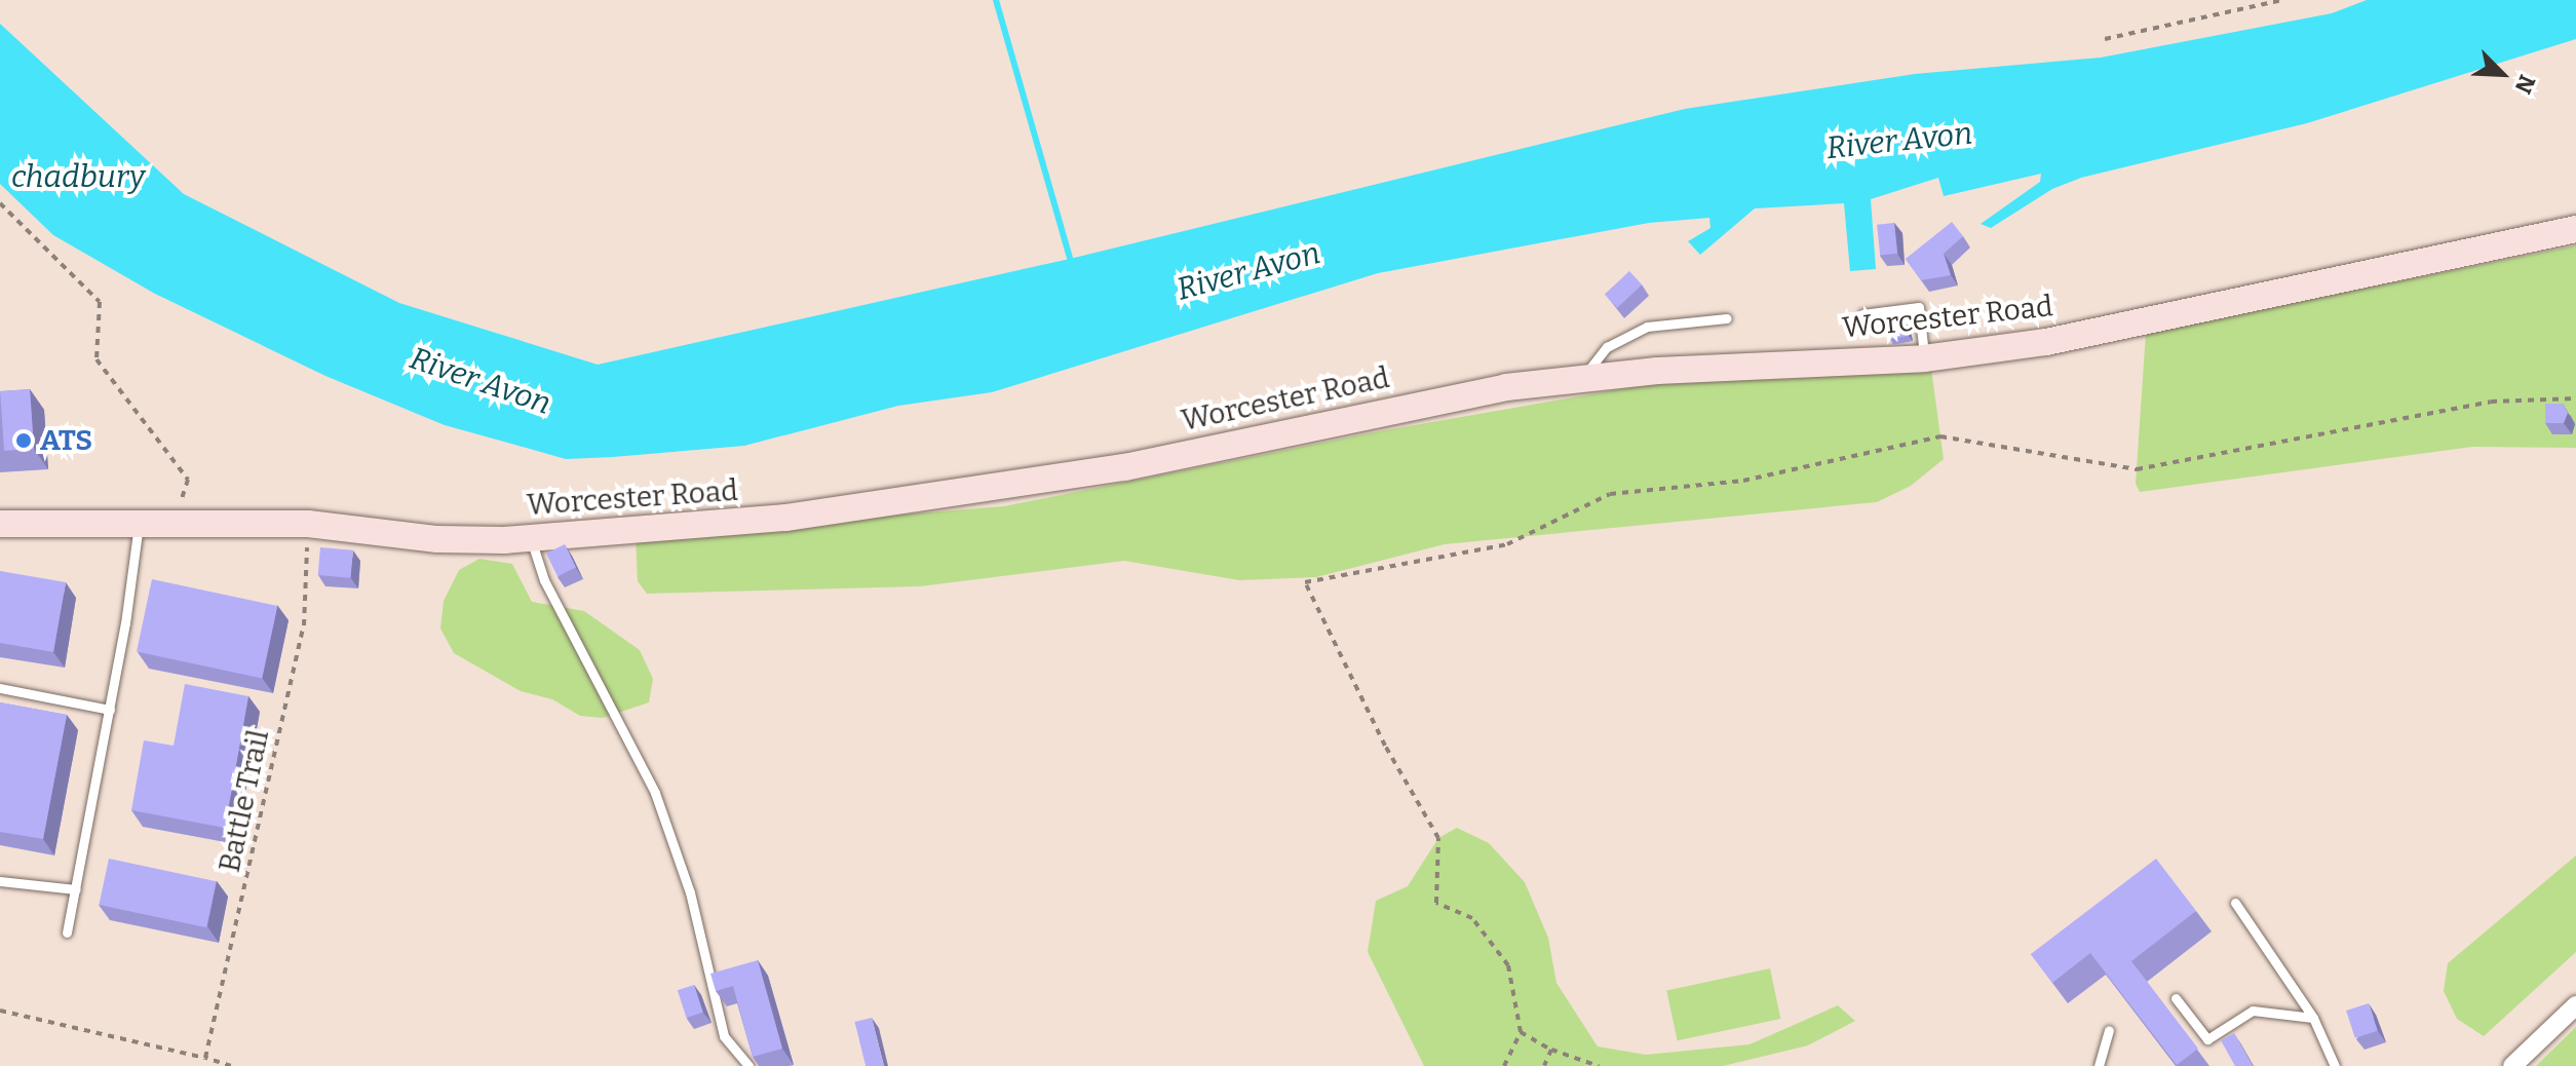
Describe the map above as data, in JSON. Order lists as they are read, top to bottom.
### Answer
{
  "streets": {
    "main road": ["Worcester Road"],
    "path": ["Battle Trail"]
  },
  "crossings": [
    ["Worcester Road", "Battle Trail"]
  ],
  "water": ["River Avon", "chadbury"],
  "places": ["ATS"],
  "north": "bottom right"
}
